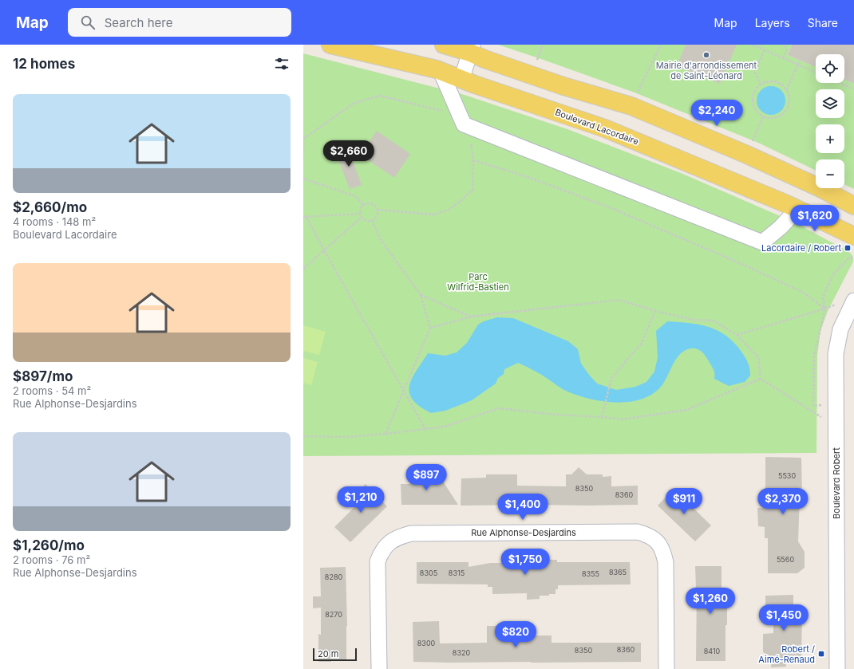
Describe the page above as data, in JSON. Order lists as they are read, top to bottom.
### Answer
{
  "streets": {
    "main road": ["Boulevard Lacordaire"],
    "street": ["Boulevard Robert", "Rue Alphonse-Desjardins"]
  },
  "parks": ["Parc Wilfrid-Bastien"],
  "places": {
    "other": ["Mairie d'arrondissement de Saint-Léonard"],
    "transit": ["Lacordaire / Robert", "Robert / Aimé-Renaud"]
  },
  "house_numbers": [
    "5530",
    "8350",
    "8360",
    "5560",
    "8365",
    "8305",
    "8315",
    "8355",
    "8280",
    "8270",
    "8300",
    "8360",
    "8350",
    "8410",
    "8320"
  ],
  "scale_bar": "20 m",
  "page": {
    "header": "Map",
    "search": "Search here",
    "nav": ["Map", "Layers", "Share"],
    "heading": "12 homes",
    "map_buttons": ["+", "−"],
    "list": [
      {
        "name": "$2,660/mo",
        "note": "4 rooms · 148 m² · Boulevard Lacordaire"
      },
      {
        "name": "$897/mo",
        "note": "2 rooms · 54 m² · Rue Alphonse-Desjardins"
      },
      {
        "name": "$1,260/mo",
        "note": "2 rooms · 76 m² · Rue Alphonse-Desjardins"
      }
    ],
    "price": [
      "$2,240",
      "$2,660",
      "$1,620",
      "$897",
      "$1,210",
      "$911",
      "$2,370",
      "$1,400",
      "$1,750",
      "$1,260",
      "$1,450",
      "$820"
    ],
    "scale": "20 m"
  }
}
